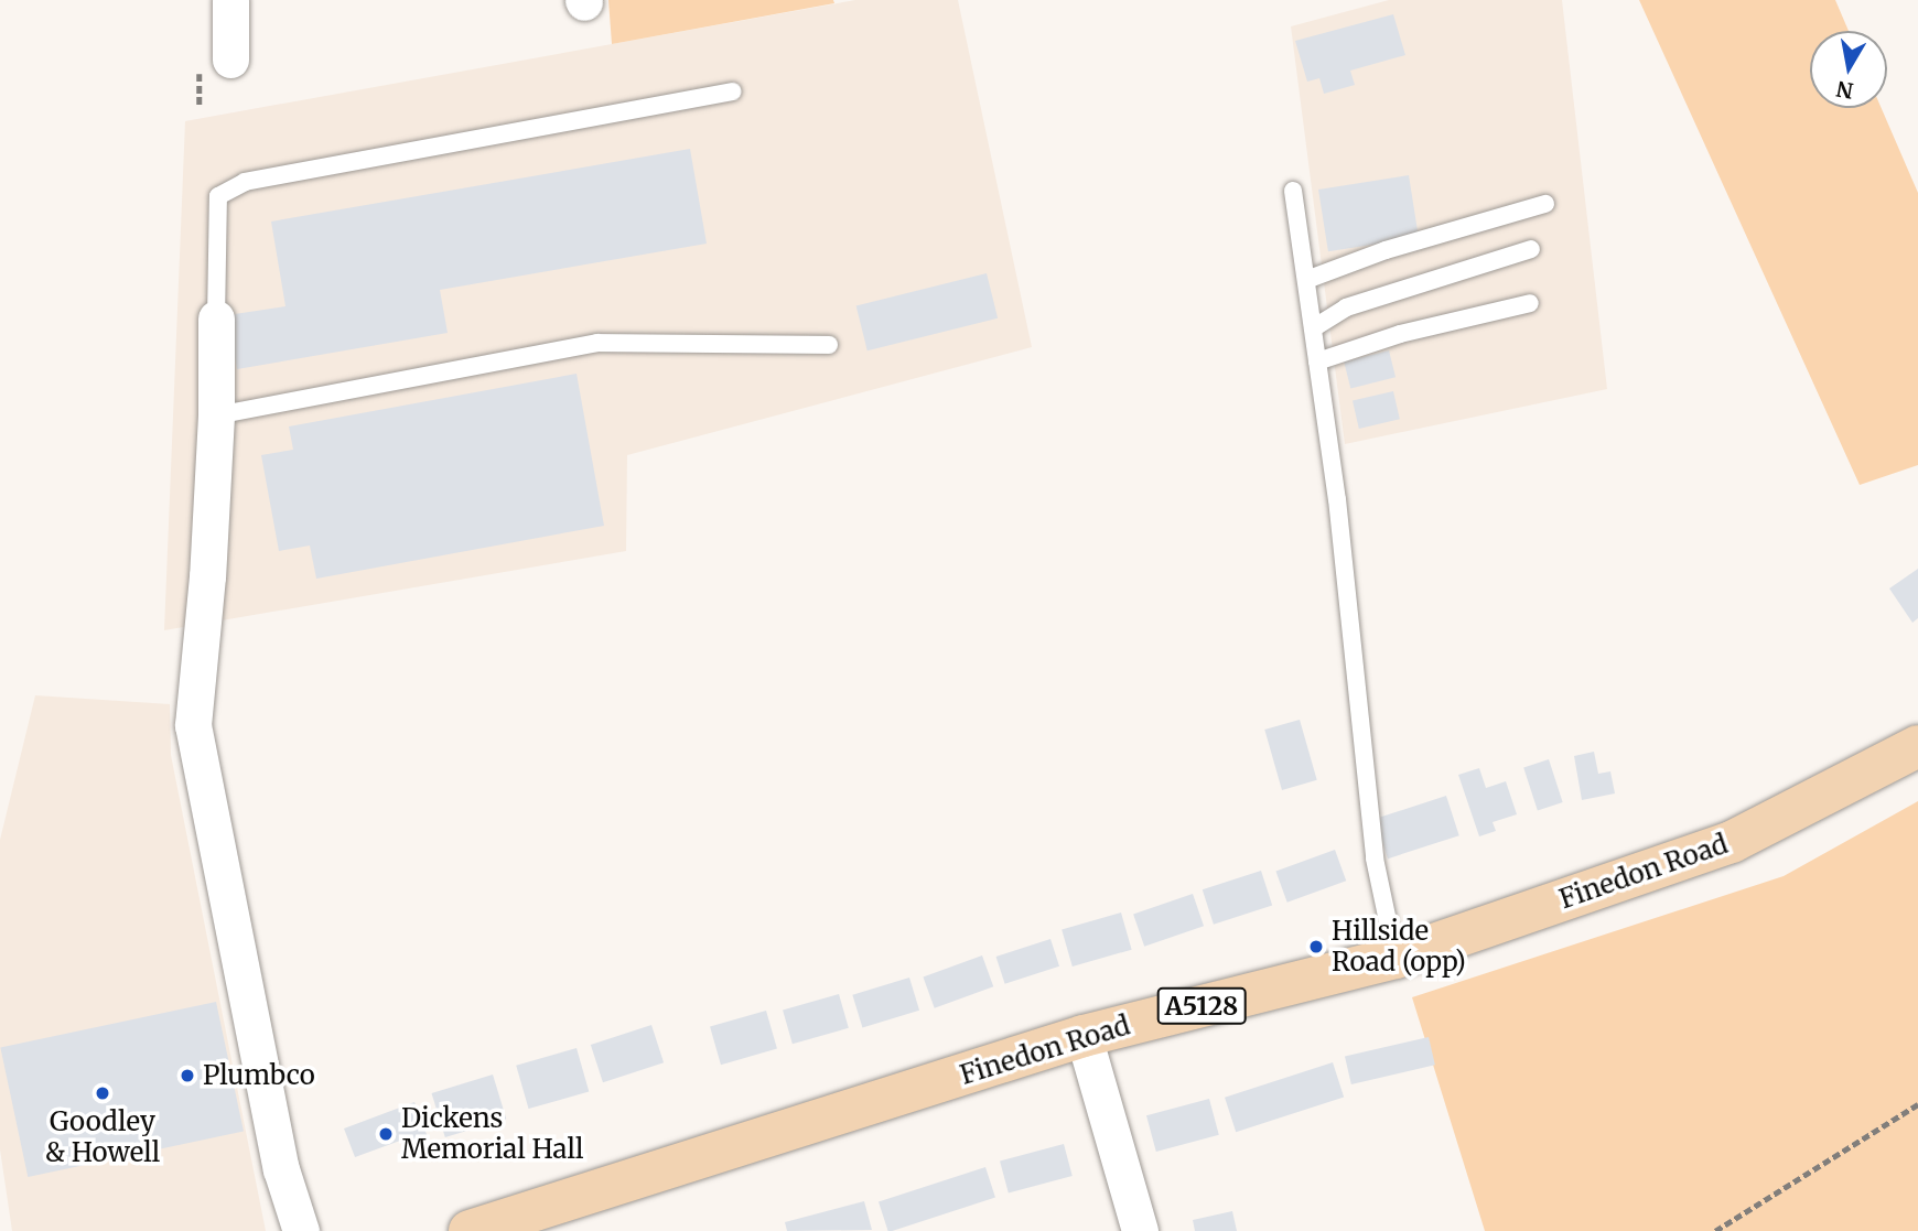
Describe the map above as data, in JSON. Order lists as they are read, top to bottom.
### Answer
{
  "streets": {
    "main road": ["Finedon Road", "A5128"]
  },
  "places": [
    "Hillside Road (opp)",
    "Plumbco",
    "Goodley & Howell",
    "Dickens Memorial Hall"
  ],
  "north": "bottom"
}
